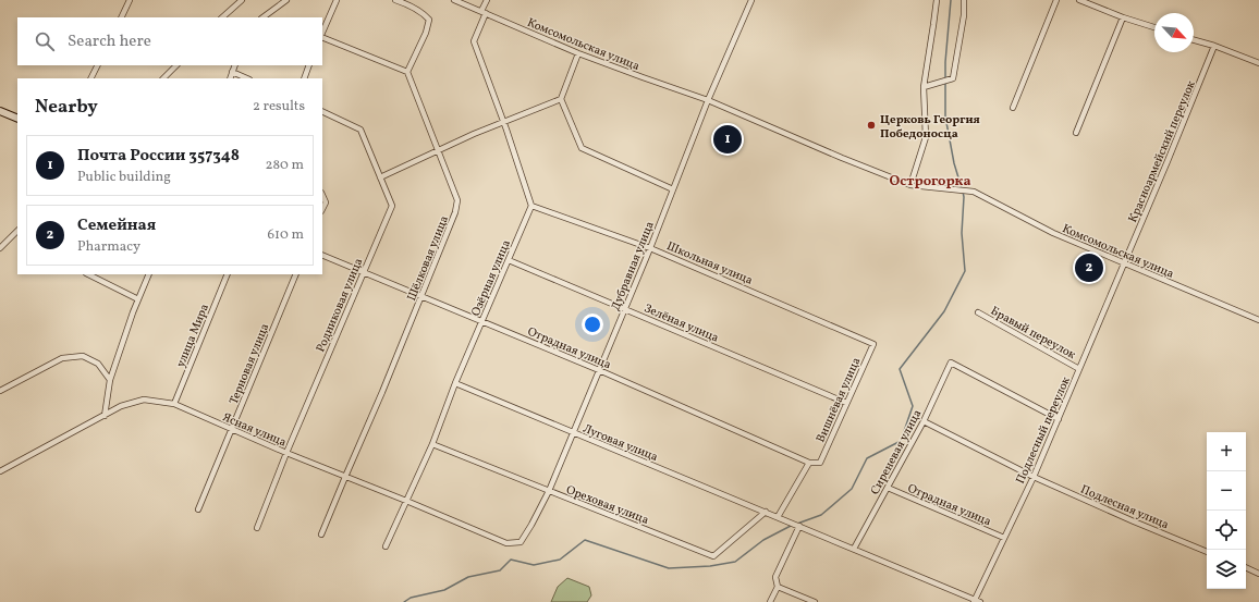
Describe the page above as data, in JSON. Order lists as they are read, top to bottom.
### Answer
{
  "streets": {
    "street": [
      "Комсомольская улица",
      "Красноармейский переулок",
      "Шёлковая улица",
      "Школьная улица",
      "Дубравная улица",
      "Озёрная улица",
      "Родниковая улица",
      "Зелёная улица",
      "Бравый переулок",
      "улица Мира",
      "Отрадная улица",
      "Терновая улица",
      "Вишнёвая улица",
      "Ясная улица",
      "Подлесный переулок",
      "Луговая улица",
      "Сиреневая улица",
      "Ореховая улица",
      "Подлесная улица"
    ]
  },
  "crossings": [
    ["Комсомольская улица", "Красноармейский переулок"],
    ["Комсомольская улица", "Дубравная улица"],
    ["Комсомольская улица", "Подлесный переулок"],
    ["Красноармейский переулок", "Подлесный переулок"],
    ["Шёлковая улица", "Отрадная улица"],
    ["Шёлковая улица", "Ясная улица"],
    ["Школьная улица", "Дубравная улица"],
    ["Школьная улица", "Озёрная улица"],
    ["Школьная улица", "Вишнёвая улица"],
    ["Дубравная улица", "Зелёная улица"],
    ["Дубравная улица", "Отрадная улица"],
    ["Дубравная улица", "Ясная улица"],
    ["Дубравная улица", "Луговая улица"],
    ["Дубравная улица", "Ореховая улица"],
    ["Озёрная улица", "Зелёная улица"],
    ["Озёрная улица", "Отрадная улица"],
    ["Озёрная улица", "Ясная улица"],
    ["Озёрная улица", "Луговая улица"],
    ["Озёрная улица", "Ореховая улица"],
    ["Родниковая улица", "Отрадная улица"],
    ["Родниковая улица", "Ясная улица"],
    ["Зелёная улица", "Вишнёвая улица"],
    ["Бравый переулок", "Подлесный переулок"],
    ["улица Мира", "Ясная улица"],
    ["Отрадная улица", "Вишнёвая улица"],
    ["Отрадная улица", "Подлесный переулок"],
    ["Отрадная улица", "Сиреневая улица"],
    ["Терновая улица", "Ясная улица"],
    ["Вишнёвая улица", "Луговая улица"],
    ["Подлесный переулок", "Сиреневая улица"],
    ["Подлесный переулок", "Подлесная улица"],
    ["Луговая улица", "Ореховая улица"],
    ["Сиреневая улица", "Подлесная улица"]
  ],
  "districts": ["Острогорка"],
  "places": ["Церковь Георгия Победоносца"],
  "north": "bottom right",
  "page": {
    "search": "Search here",
    "heading": ["Nearby", "2 results"],
    "pins": ["1", "2"],
    "list": [
      {
        "mark": "1",
        "name": "Почта России 357348",
        "note": "Public building",
        "value": "280 m"
      },
      {
        "mark": "2",
        "name": "Семейная",
        "note": "Pharmacy",
        "value": "610 m"
      }
    ],
    "map_buttons": ["+", "−"]
  }
}
